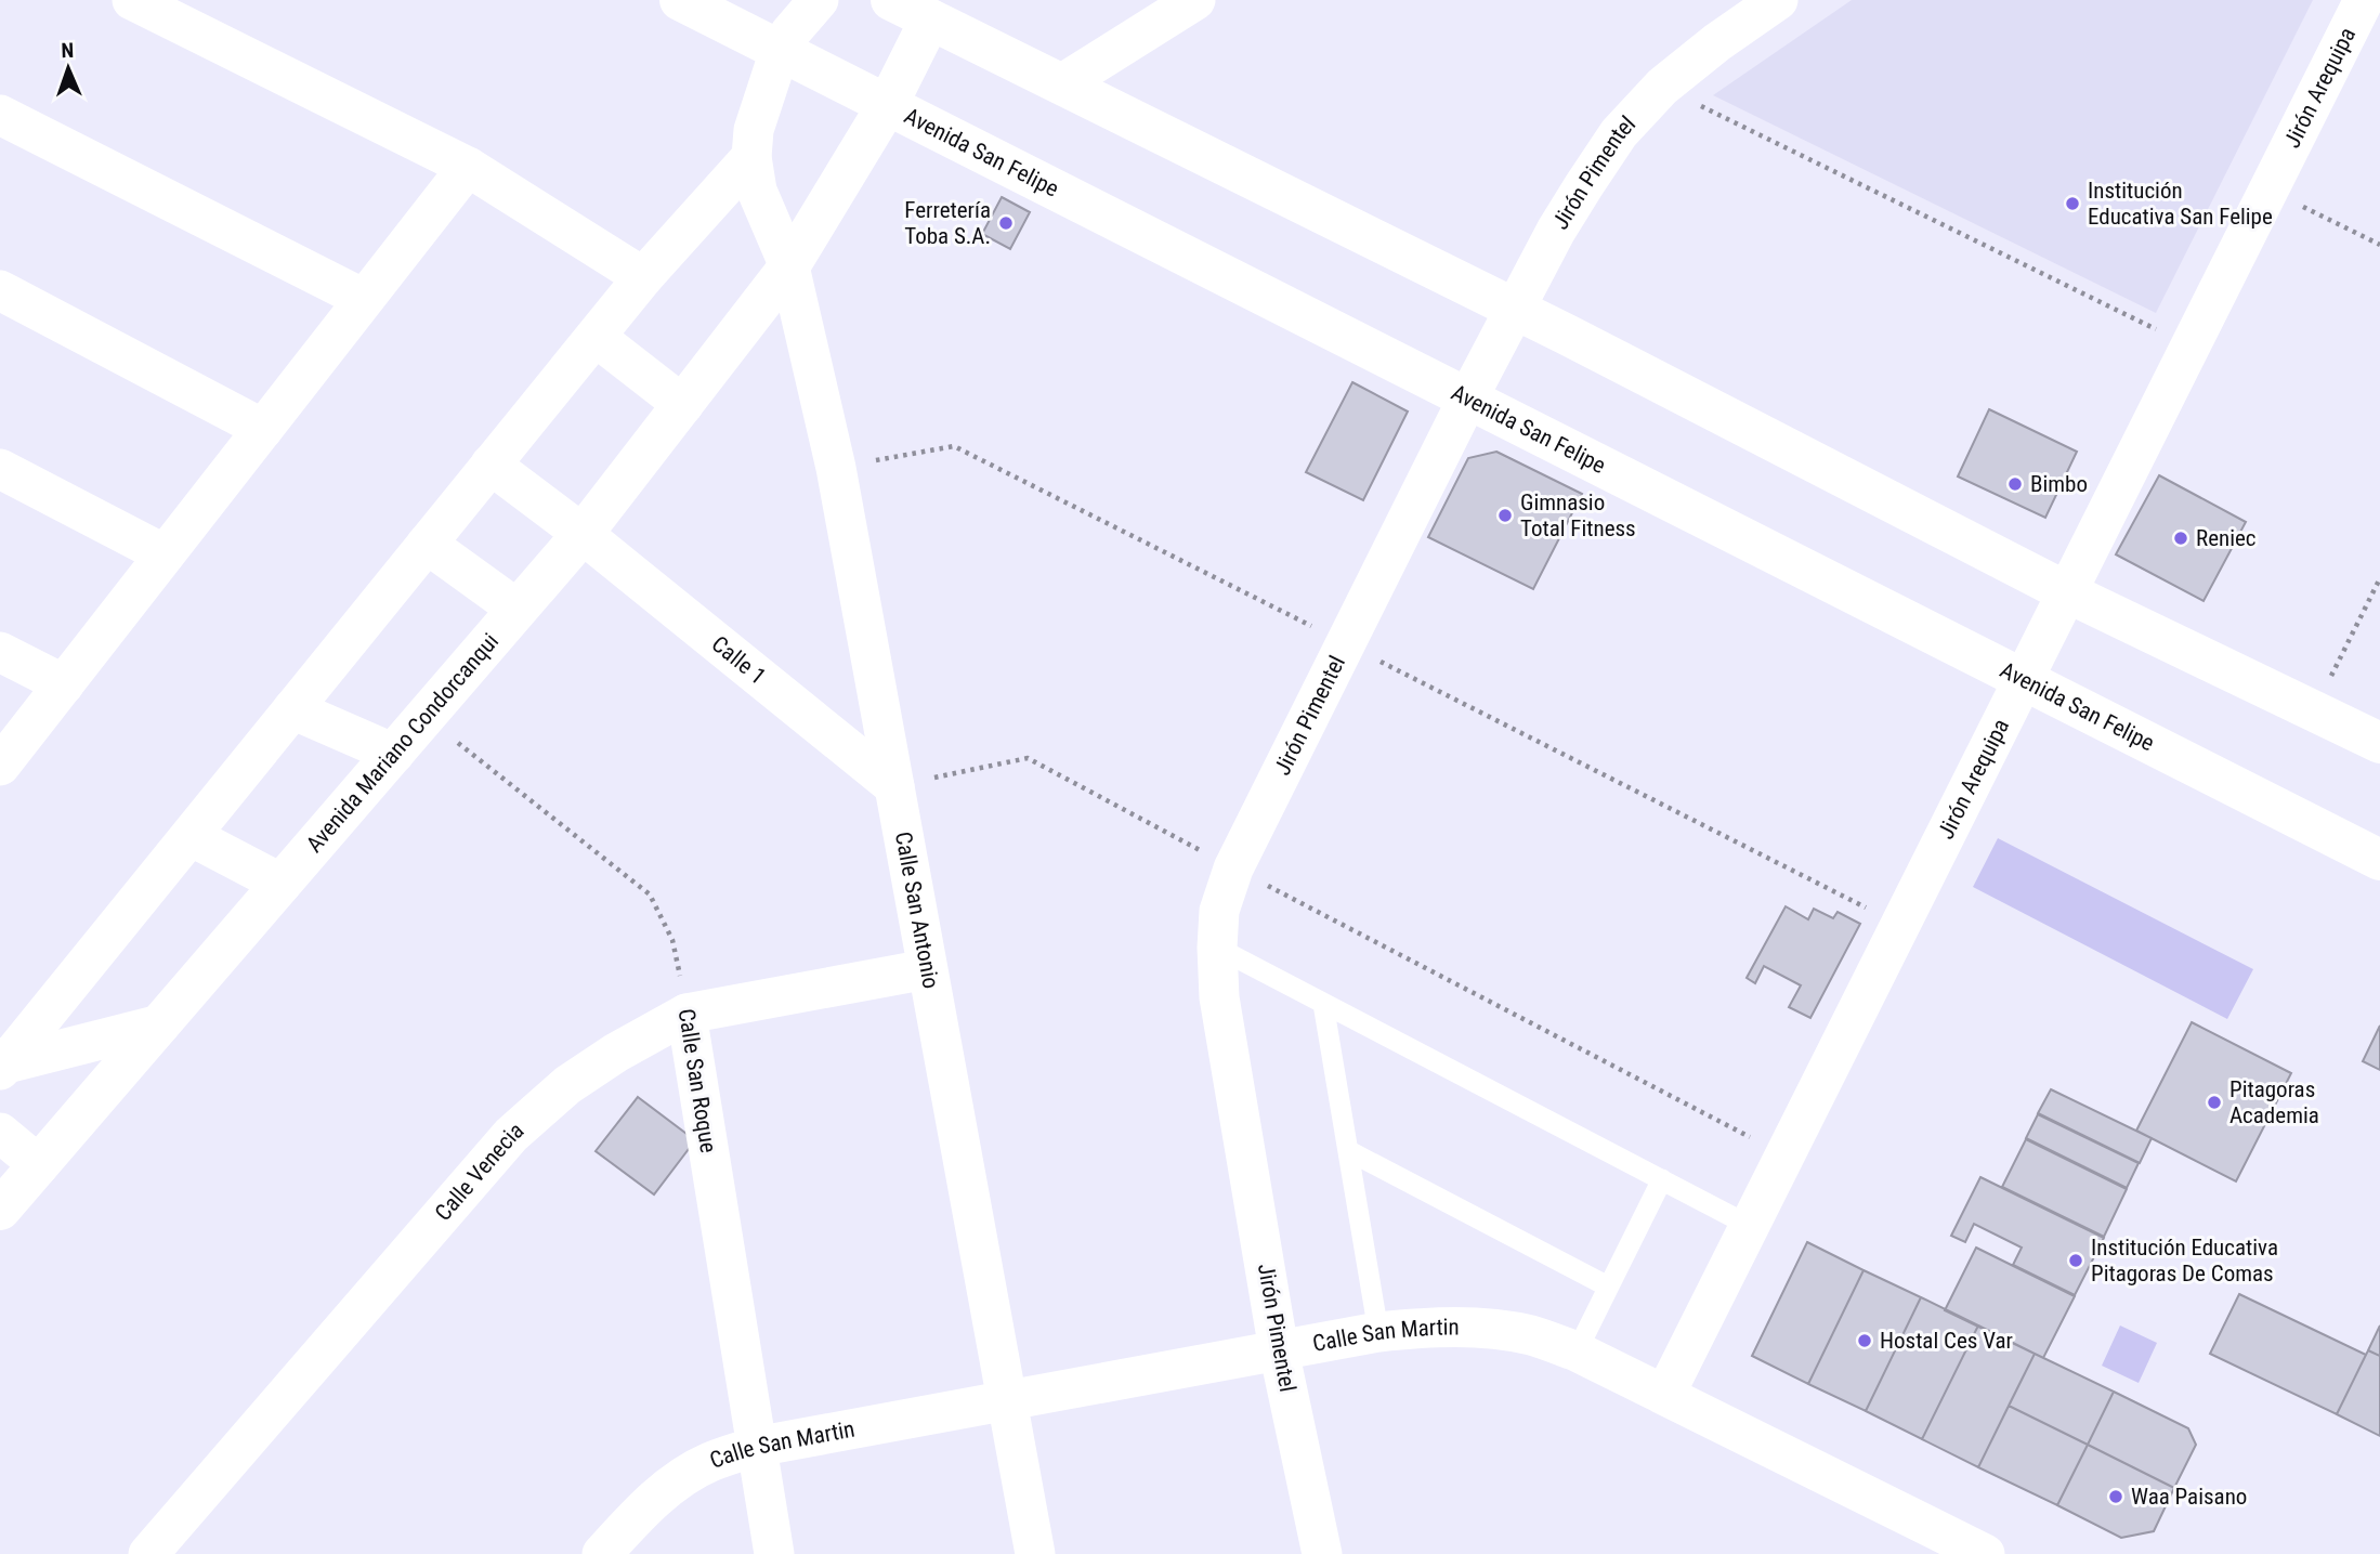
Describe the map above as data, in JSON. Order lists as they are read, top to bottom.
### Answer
{
  "streets": {
    "main road": ["Avenida San Felipe", "Avenida Mariano Condorcanqui"],
    "street": [
      "Jirón Arequipa",
      "Jirón Pimentel",
      "Calle 1",
      "Calle San Antonio",
      "Calle San Roque",
      "Calle Venecia",
      "Calle San Martin"
    ]
  },
  "crossings": [
    ["Jirón Arequipa", "Avenida San Felipe"],
    ["Jirón Arequipa", "Calle San Martin"],
    ["Avenida San Felipe", "Jirón Pimentel"],
    ["Avenida San Felipe", "Avenida Mariano Condorcanqui"],
    ["Jirón Pimentel", "Calle San Martin"],
    ["Calle 1", "Avenida Mariano Condorcanqui"],
    ["Calle 1", "Calle San Antonio"],
    ["Avenida Mariano Condorcanqui", "Calle San Antonio"],
    ["Avenida Mariano Condorcanqui", "Calle San Roque"],
    ["Calle San Antonio", "Calle Venecia"],
    ["Calle San Antonio", "Calle San Martin"],
    ["Calle San Roque", "Calle Venecia"],
    ["Calle San Roque", "Calle San Martin"]
  ],
  "places": [
    "Institución Educativa San Felipe",
    "Ferretería Toba S.A.",
    "Bimbo",
    "Gimnasio Total Fitness",
    "Reniec",
    "Pitagoras Academia",
    "Institución Educativa Pitagoras De Comas",
    "Hostal Ces Var",
    "Waa Paisano"
  ],
  "north": "top"
}
